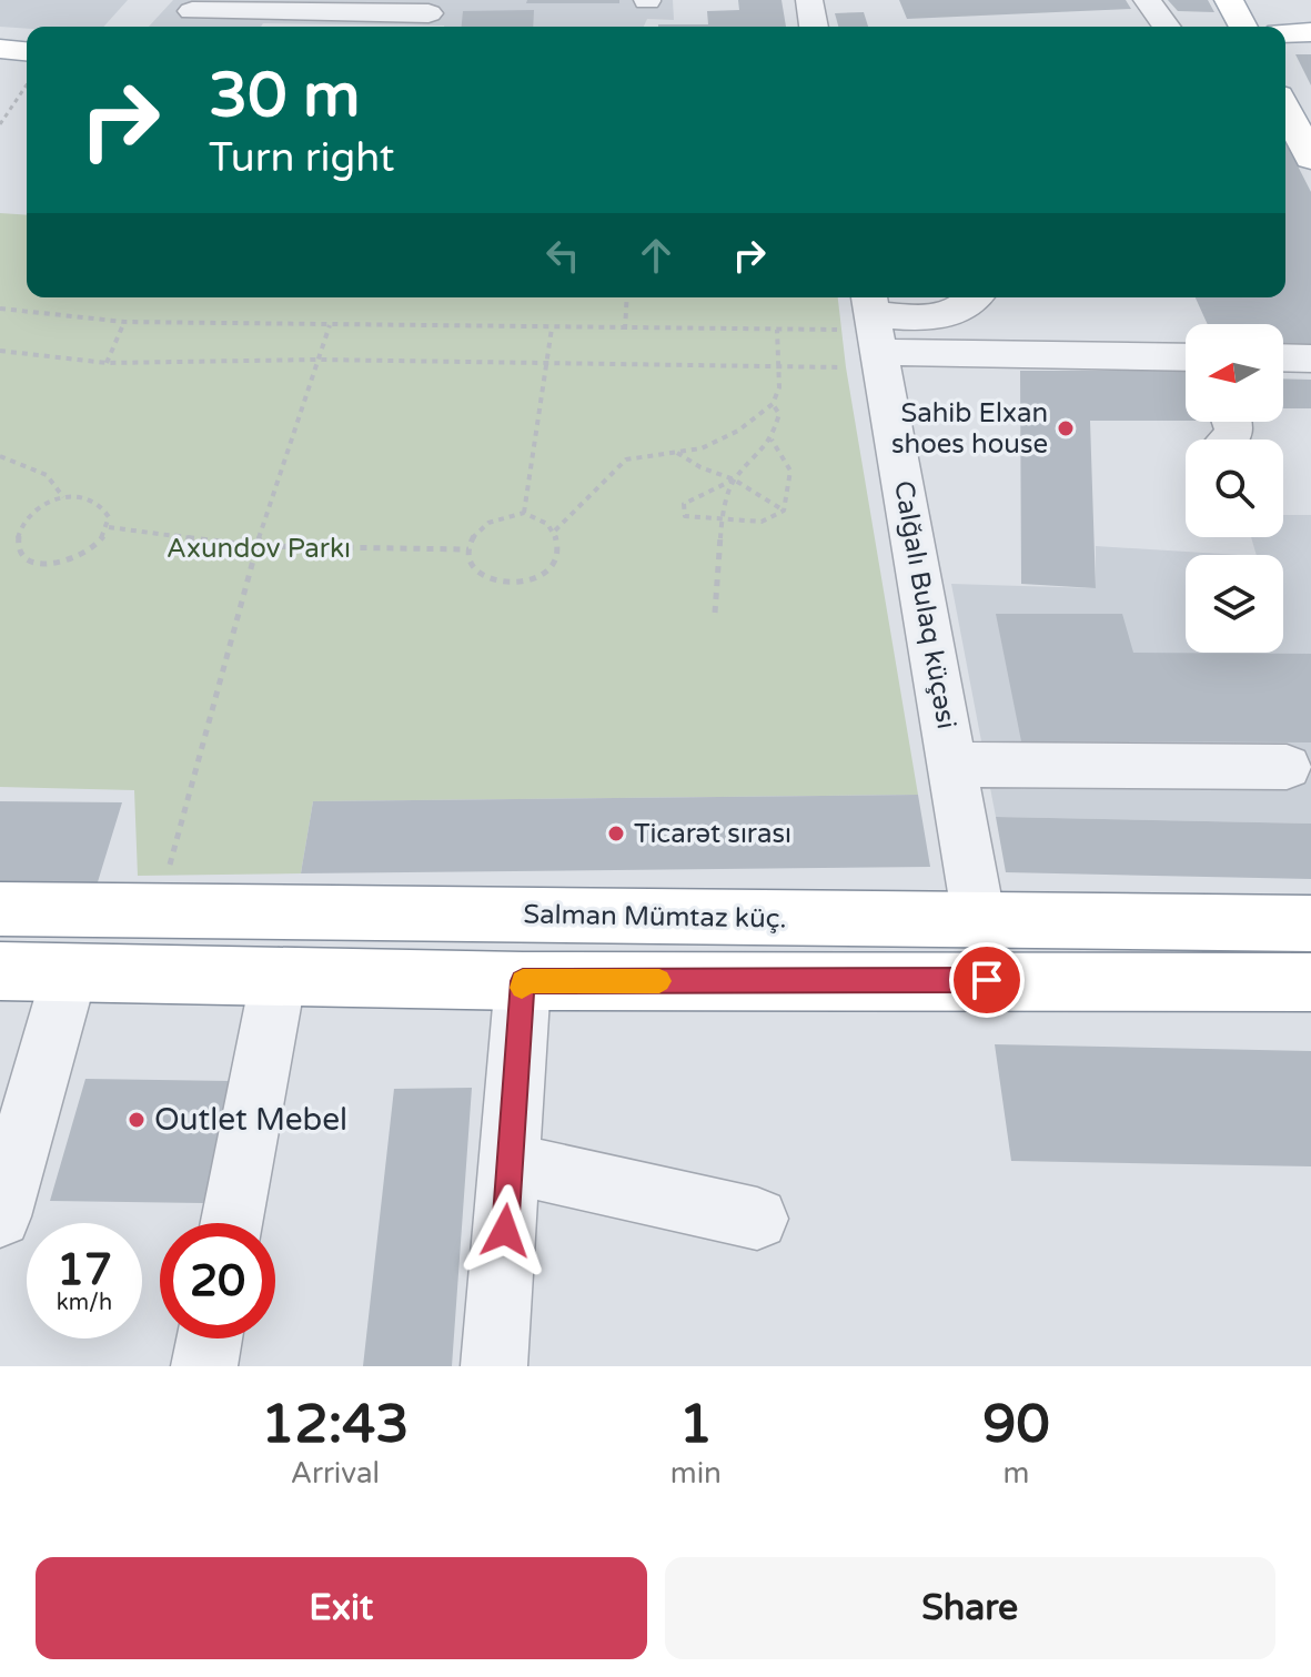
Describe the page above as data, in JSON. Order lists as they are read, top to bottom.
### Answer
{
  "streets": {
    "main road": ["Salman Mümtaz küç."],
    "street": ["Calğalı Bulaq küçəsi"]
  },
  "crossings": [
    ["Calğalı Bulaq küçəsi", "Salman Mümtaz küç."]
  ],
  "parks": ["Axundov Parkı"],
  "places": ["Sahib Elxan shoes house", "Ticarət sırası", "Outlet Mebel"],
  "north": "left",
  "page": {
    "turn": ["30 m", "Turn right"],
    "speed": "17 km/h",
    "limit": "20",
    "eta": [
      "12:43",
      "Arrival",
      "1",
      "min",
      "90",
      "m"
    ],
    "buttons": ["Exit", "Share"]
  }
}
